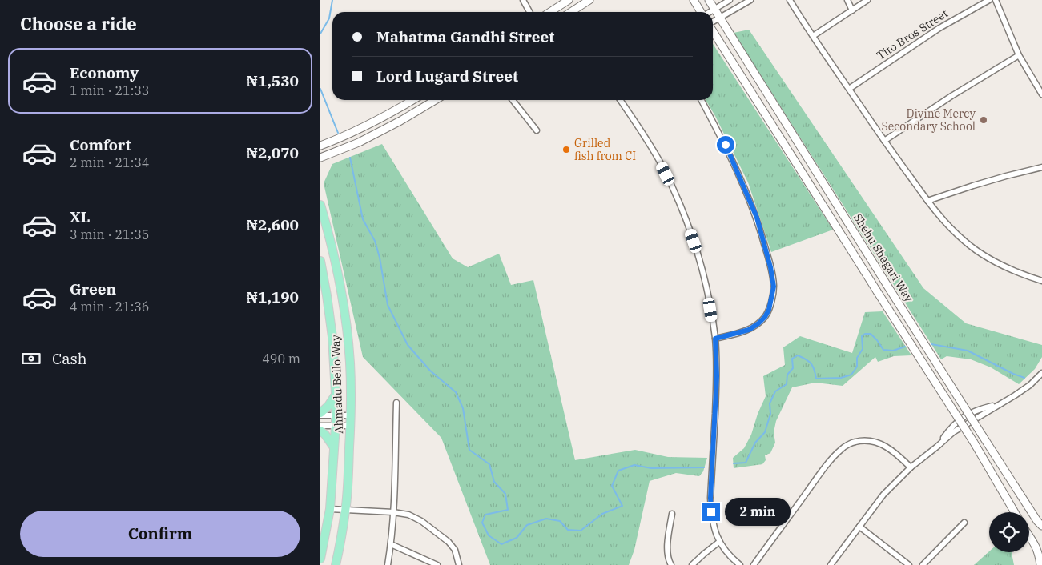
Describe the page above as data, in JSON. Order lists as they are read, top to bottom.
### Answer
{
  "streets": {
    "main road": ["Shehu Shagari Way", "Ahmadu Bello Way"],
    "street": ["Tito Bros Street"]
  },
  "places": ["Divine Mercy Secondary School", "Grilled fish from CI"],
  "page": {
    "heading": "Choose a ride",
    "banner": ["Mahatma Gandhi Street", "Lord Lugard Street"],
    "list": [
      {
        "name": "Economy",
        "note": "1 min · 21:33",
        "value": "₦1,530"
      },
      {
        "name": "Comfort",
        "note": "2 min · 21:34",
        "value": "₦2,070"
      },
      {
        "name": "XL",
        "note": "3 min · 21:35",
        "value": "₦2,600"
      },
      {
        "name": "Green",
        "note": "4 min · 21:36",
        "value": "₦1,190"
      }
    ],
    "pay": ["Cash", "490 m"],
    "bubble": "2 min",
    "buttons": "Confirm"
  }
}
